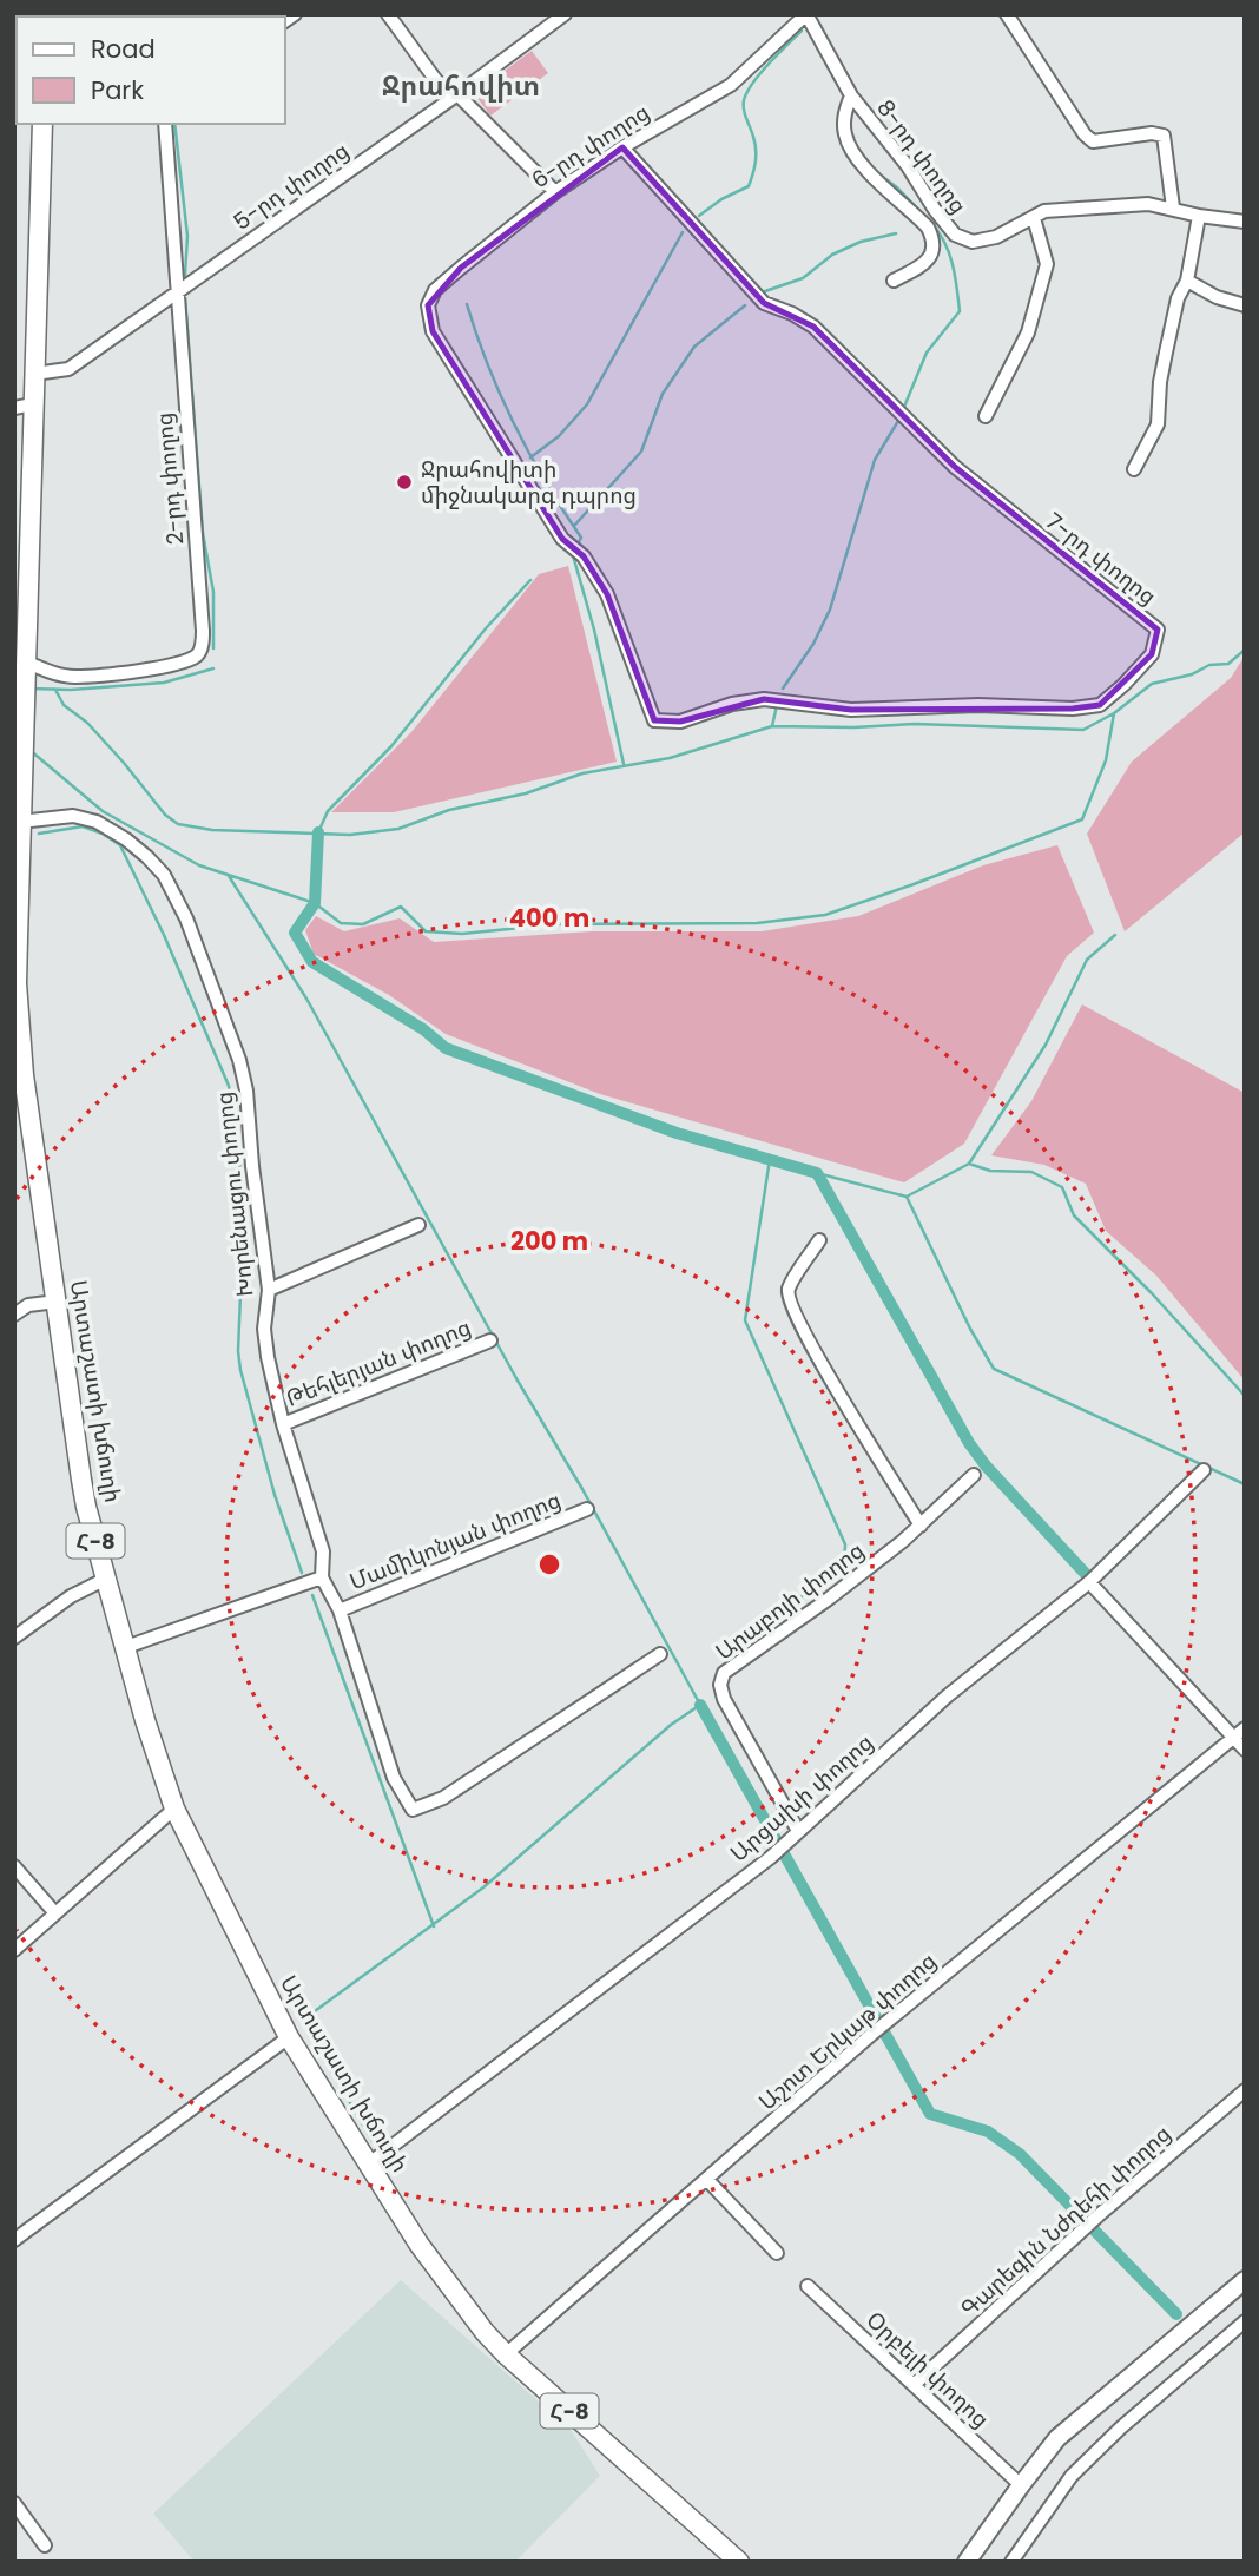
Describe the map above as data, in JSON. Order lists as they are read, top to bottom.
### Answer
{
  "streets": {
    "main road": ["Արտաշատի խճուղի", "Հ-8"],
    "street": [
      "6-րդ փողոց",
      "8-րդ փողոց",
      "5-րդ փողոց",
      "2-րդ փողոց",
      "7-րդ փողոց",
      "Խորենացու փողոց",
      "Թեհլերյան փողոց",
      "Մամիկոնյան փողոց",
      "Արաբոյի փողոց",
      "Արցախի փողոց",
      "Աշոտ Երկաթ փողոց",
      "Գարեգին Նժդեհի փողոց",
      "Օրբելի փողոց"
    ]
  },
  "crossings": [
    ["6-րդ փողոց", "8-րդ փողոց"],
    ["6-րդ փողոց", "7-րդ փողոց"],
    ["5-րդ փողոց", "2-րդ փողոց"],
    ["5-րդ փողոց", "Հ-8"],
    ["2-րդ փողոց", "Հ-8"],
    ["Խորենացու փողոց", "Թեհլերյան փողոց"],
    ["Խորենացու փողոց", "Արտաշատի խճուղի"],
    ["Խորենացու փողոց", "Մամիկոնյան փողոց"],
    ["Արտաշատի խճուղի", "Հ-8"],
    ["Արտաշատի խճուղի", "Արցախի փողոց"],
    ["Արտաշատի խճուղի", "Աշոտ Երկաթ փողոց"],
    ["Հ-8", "Աշոտ Երկաթ փողոց"],
    ["Արաբոյի փողոց", "Արցախի փողոց"],
    ["Գարեգին Նժդեհի փողոց", "Օրբելի փողոց"]
  ],
  "districts": ["Ջրահովիտ"],
  "places": ["Ջրահովիտի միջնակարգ դպրոց"],
  "legend": ["Road", "Park"],
  "rings": ["400 m", "200 m"]
}
